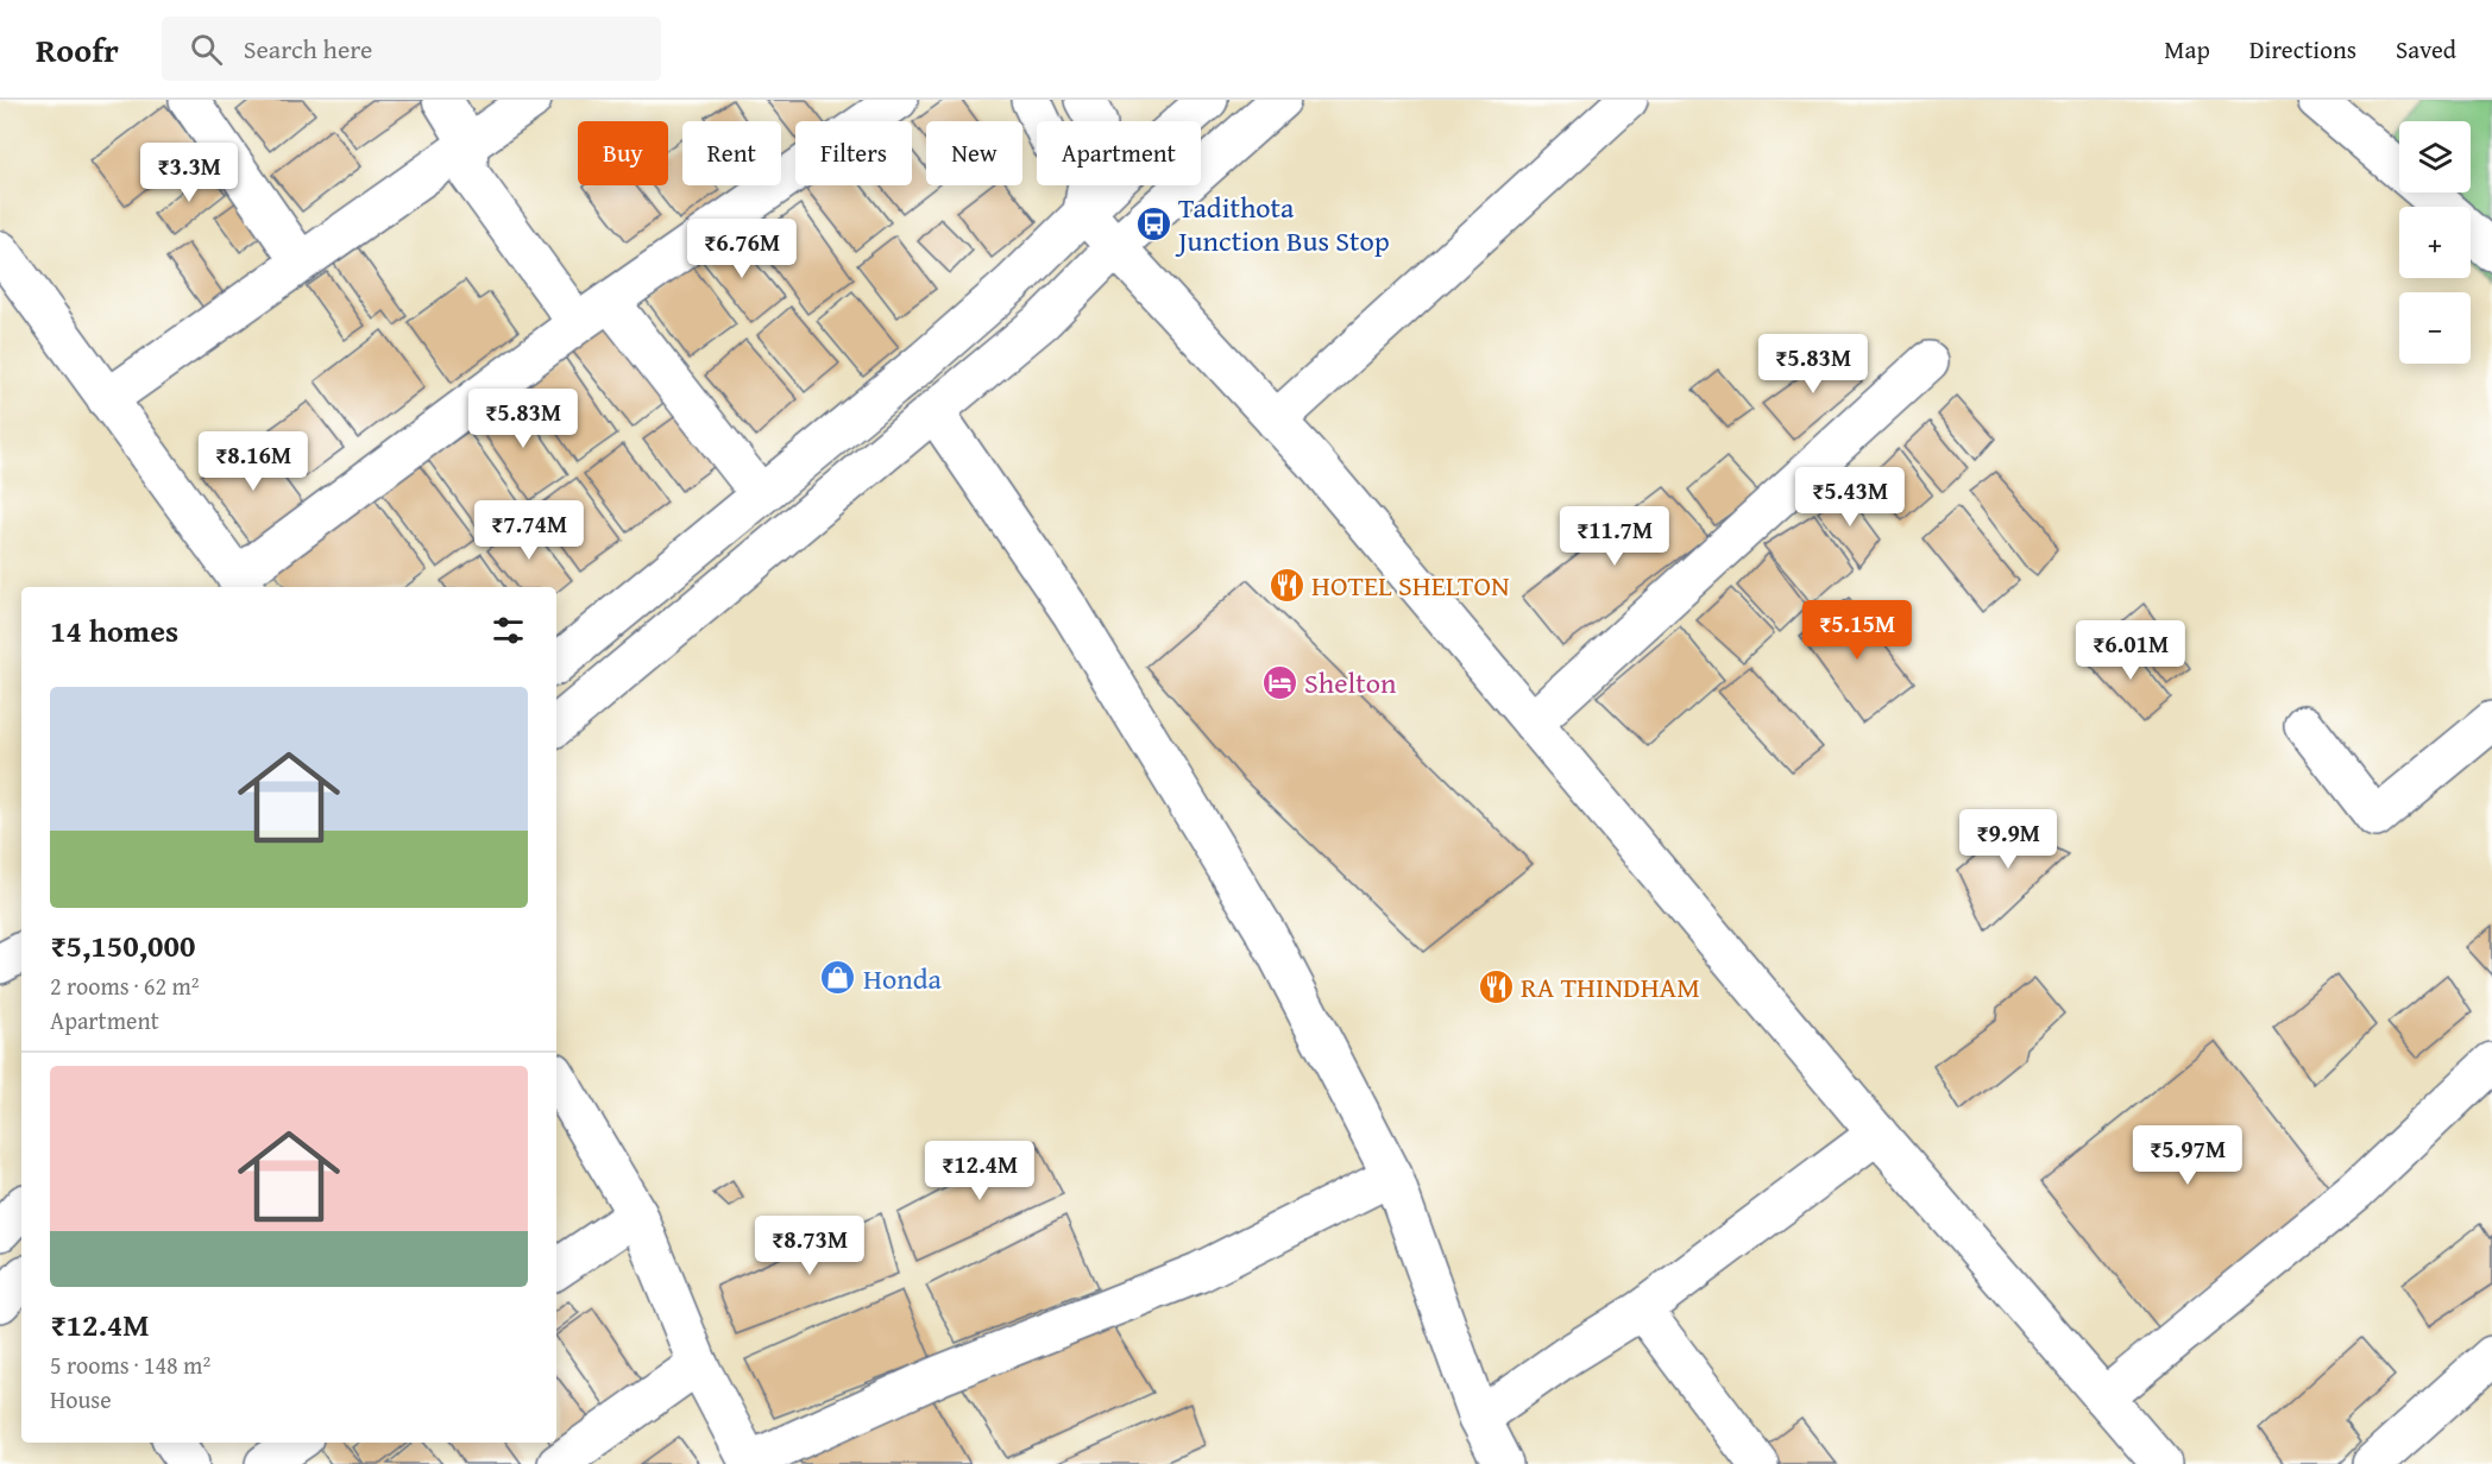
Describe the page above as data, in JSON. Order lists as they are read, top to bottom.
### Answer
{
  "places": {
    "bus stop": ["Tadithota Junction Bus Stop"],
    "restaurant": ["HOTEL SHELTON", "RA THINDHAM"],
    "hotel": ["Shelton"],
    "shop": ["Honda"]
  },
  "page": {
    "header": "Roofr",
    "search": "Search here",
    "nav": ["Map", "Directions", "Saved"],
    "map_buttons": ["+", "−"],
    "chip": [
      "Buy",
      "Rent",
      "Filters",
      "New",
      "Apartment"
    ],
    "price": [
      "₹3.3M",
      "₹6.76M",
      "₹5.83M",
      "₹5.83M",
      "₹8.16M",
      "₹5.43M",
      "₹7.74M",
      "₹11.7M",
      "₹5.15M",
      "₹6.01M",
      "₹9.9M",
      "₹5.97M",
      "₹12.4M",
      "₹8.73M"
    ],
    "heading": "14 homes",
    "list": [
      {
        "name": "₹5,150,000",
        "note": "2 rooms · 62 m² · Apartment"
      },
      {
        "name": "₹12.4M",
        "note": "5 rooms · 148 m² · House"
      }
    ]
  }
}
